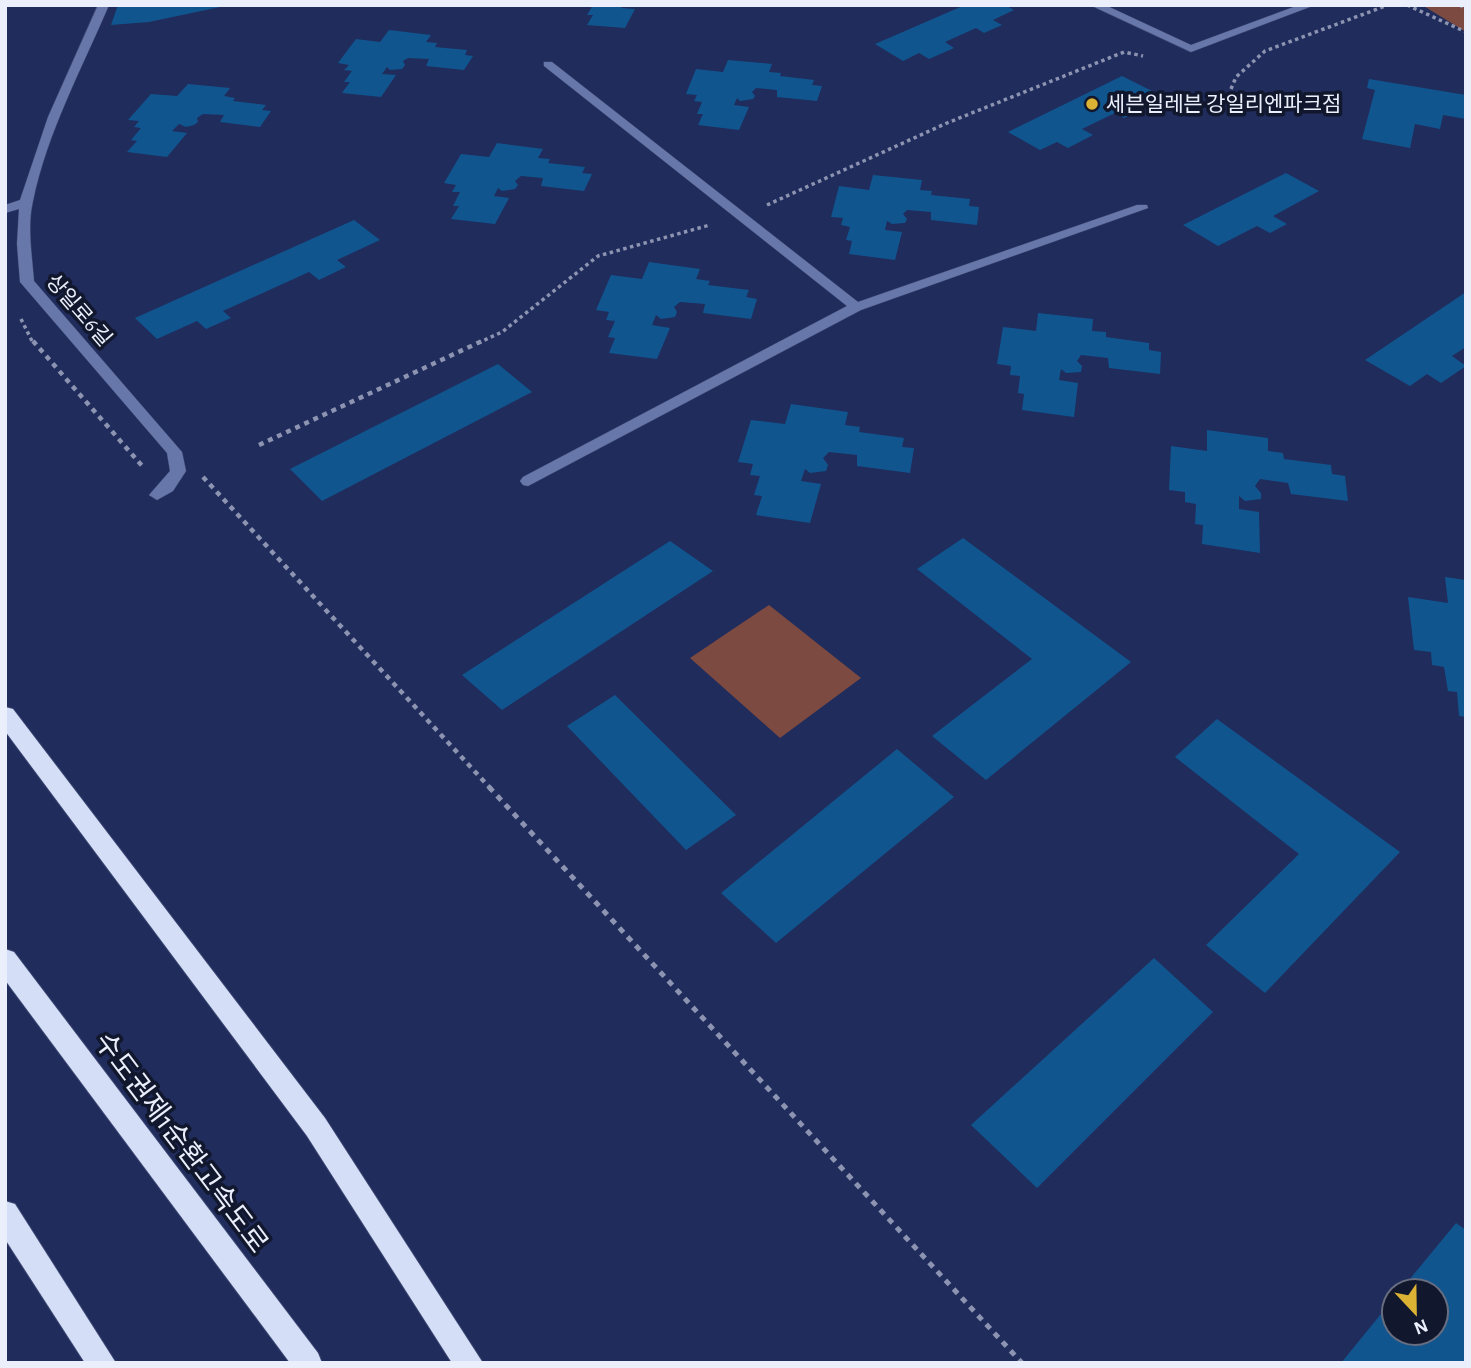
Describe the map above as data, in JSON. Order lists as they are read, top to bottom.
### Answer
{
  "streets": {
    "highway": ["수도권제1순환고속도로"],
    "street": ["상일로6길"]
  },
  "places": ["세븐일레븐 강일리엔파크점"],
  "north": "bottom"
}
